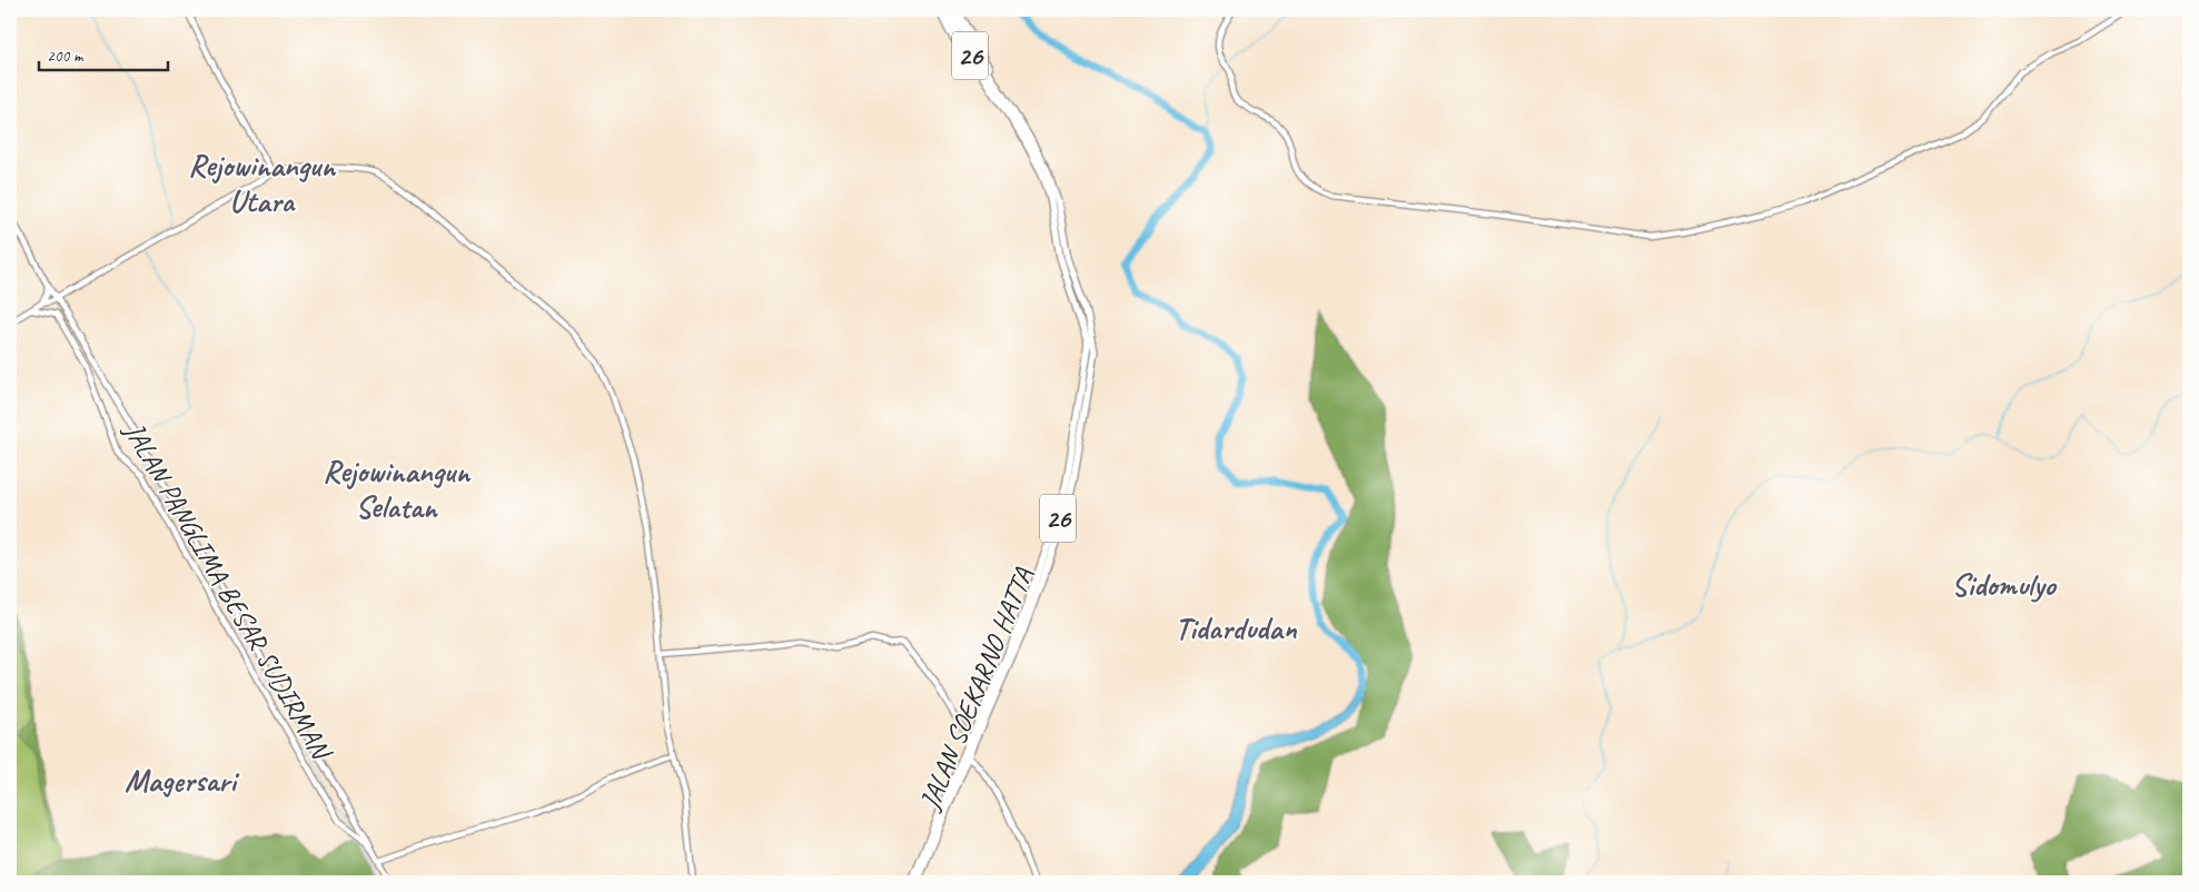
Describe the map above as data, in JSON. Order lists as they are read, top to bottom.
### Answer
{
  "streets": {
    "highway": ["26", "JALAN SOEKARNO HATTA"],
    "street": ["JALAN PANGLIMA BESAR SUDIRMAN"]
  },
  "districts": [
    "Rejowinangun Utara",
    "Rejowinangun Selatan",
    "Sidomulyo",
    "Tidardudan",
    "Magersari"
  ],
  "scale_bar": "200 m"
}
